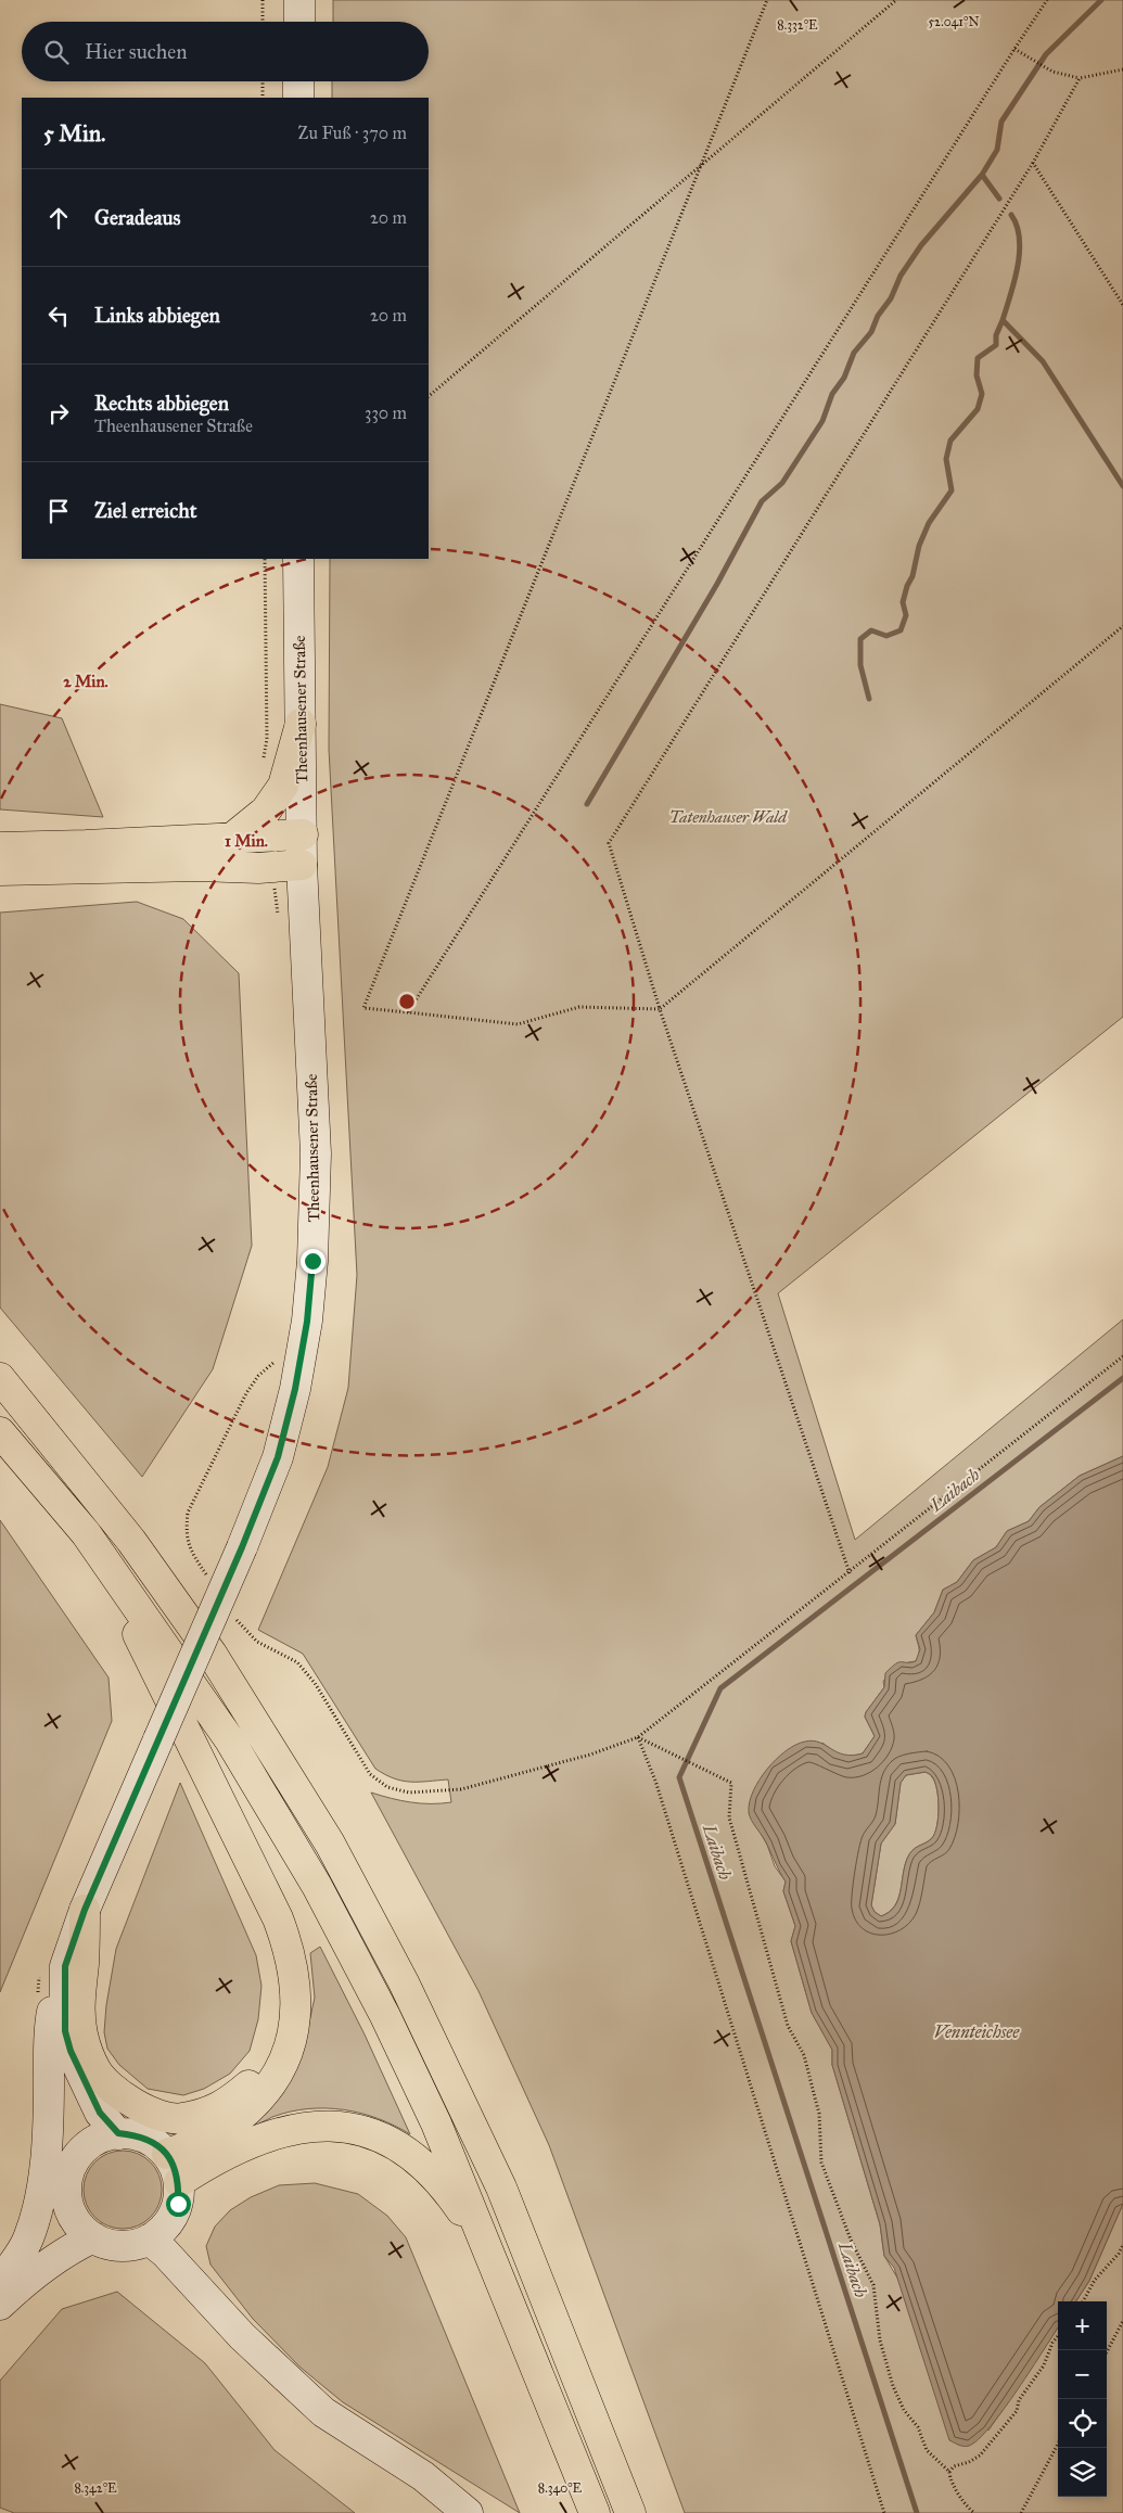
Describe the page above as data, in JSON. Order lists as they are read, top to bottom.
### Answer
{
  "streets": {
    "main road": ["Theenhausener Straße"]
  },
  "water": ["Laibach", "Vennteichsee"],
  "parks": ["Tatenhauser Wald"],
  "page": {
    "search": "Hier suchen",
    "heading": ["5 Min.", "Zu Fuß · 370 m"],
    "list": [
      ["Geradeaus", "20 m"],
      ["Links abbiegen", "20 m"],
      ["Rechts abbiegen", "Theenhausener Straße", "330 m"],
      "Ziel erreicht"
    ],
    "map_buttons": ["+", "−"]
  },
  "coordinates": [
    "52.041°N",
    "8.332°E",
    "8.342°E",
    "8.340°E"
  ],
  "rings": ["2 Min.", "1 Min."]
}
